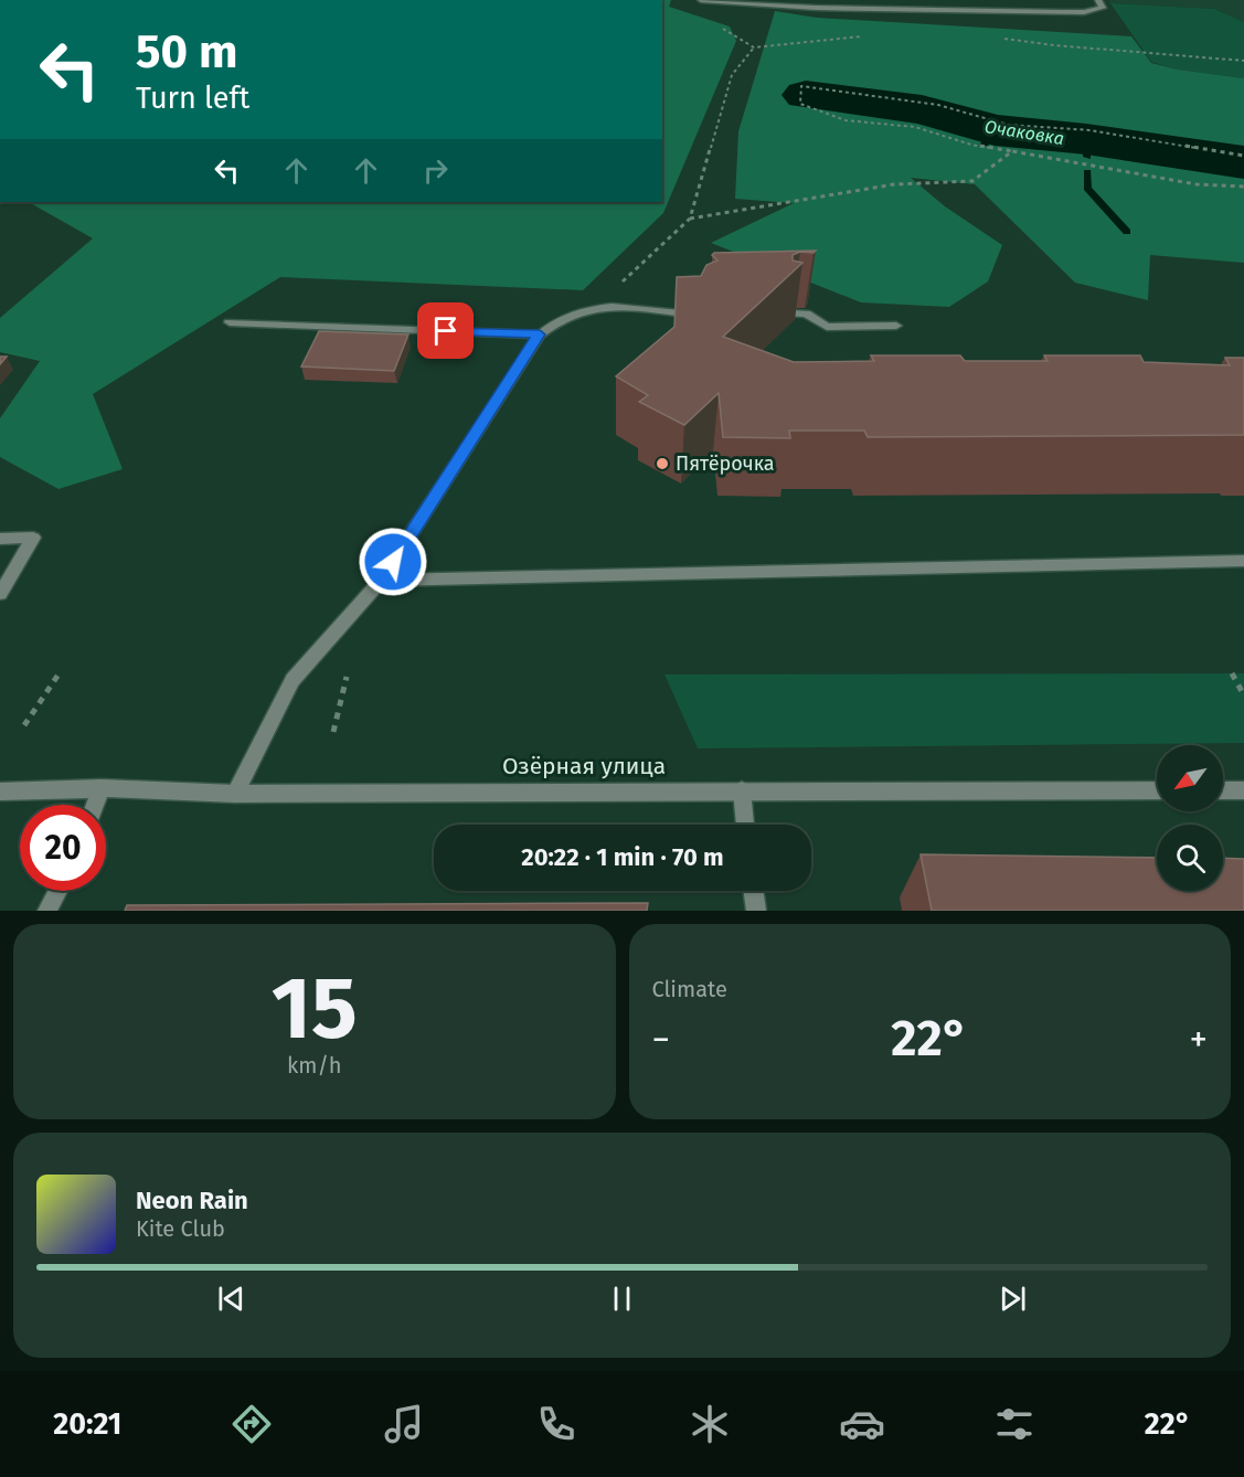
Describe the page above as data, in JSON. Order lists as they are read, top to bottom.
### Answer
{
  "streets": {
    "street": ["Озёрная улица"]
  },
  "water": ["Очаковка"],
  "places": ["Пятёрочка"],
  "north": "bottom left",
  "page": {
    "turn": ["50 m", "Turn left"],
    "limit": "20",
    "trip": "20:22 · 1 min · 70 m",
    "tile": [
      ["15", "km/h"],
      "Climate"
    ],
    "heat": ["−", "22°", "+"],
    "song": ["Neon Rain", "Kite Club"],
    "tabs": ["20:21", "22°"]
  }
}
